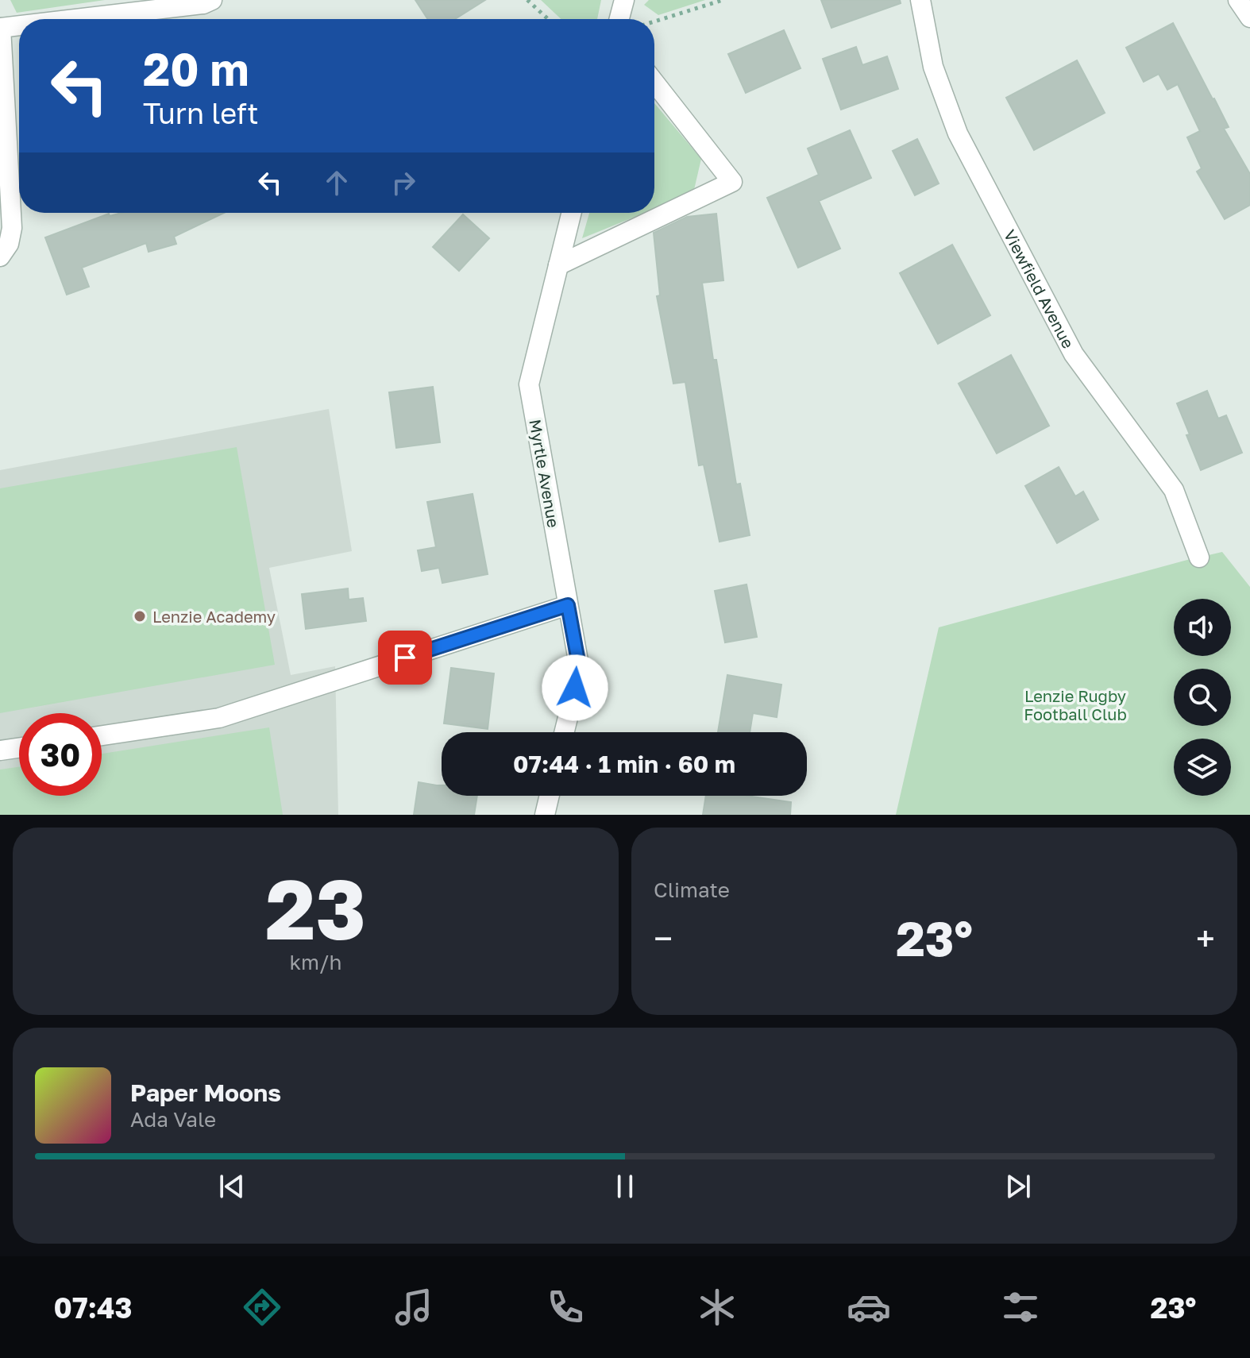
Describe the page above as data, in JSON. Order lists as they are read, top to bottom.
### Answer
{
  "streets": {
    "street": ["Viewfield Avenue", "Myrtle Avenue"]
  },
  "parks": ["Lenzie Rugby Football Club"],
  "places": ["Lenzie Academy"],
  "page": {
    "turn": ["20 m", "Turn left"],
    "limit": "30",
    "trip": "07:44 · 1 min · 60 m",
    "tile": [
      ["23", "km/h"],
      "Climate"
    ],
    "heat": ["−", "23°", "+"],
    "song": ["Paper Moons", "Ada Vale"],
    "tabs": ["07:43", "23°"]
  }
}
